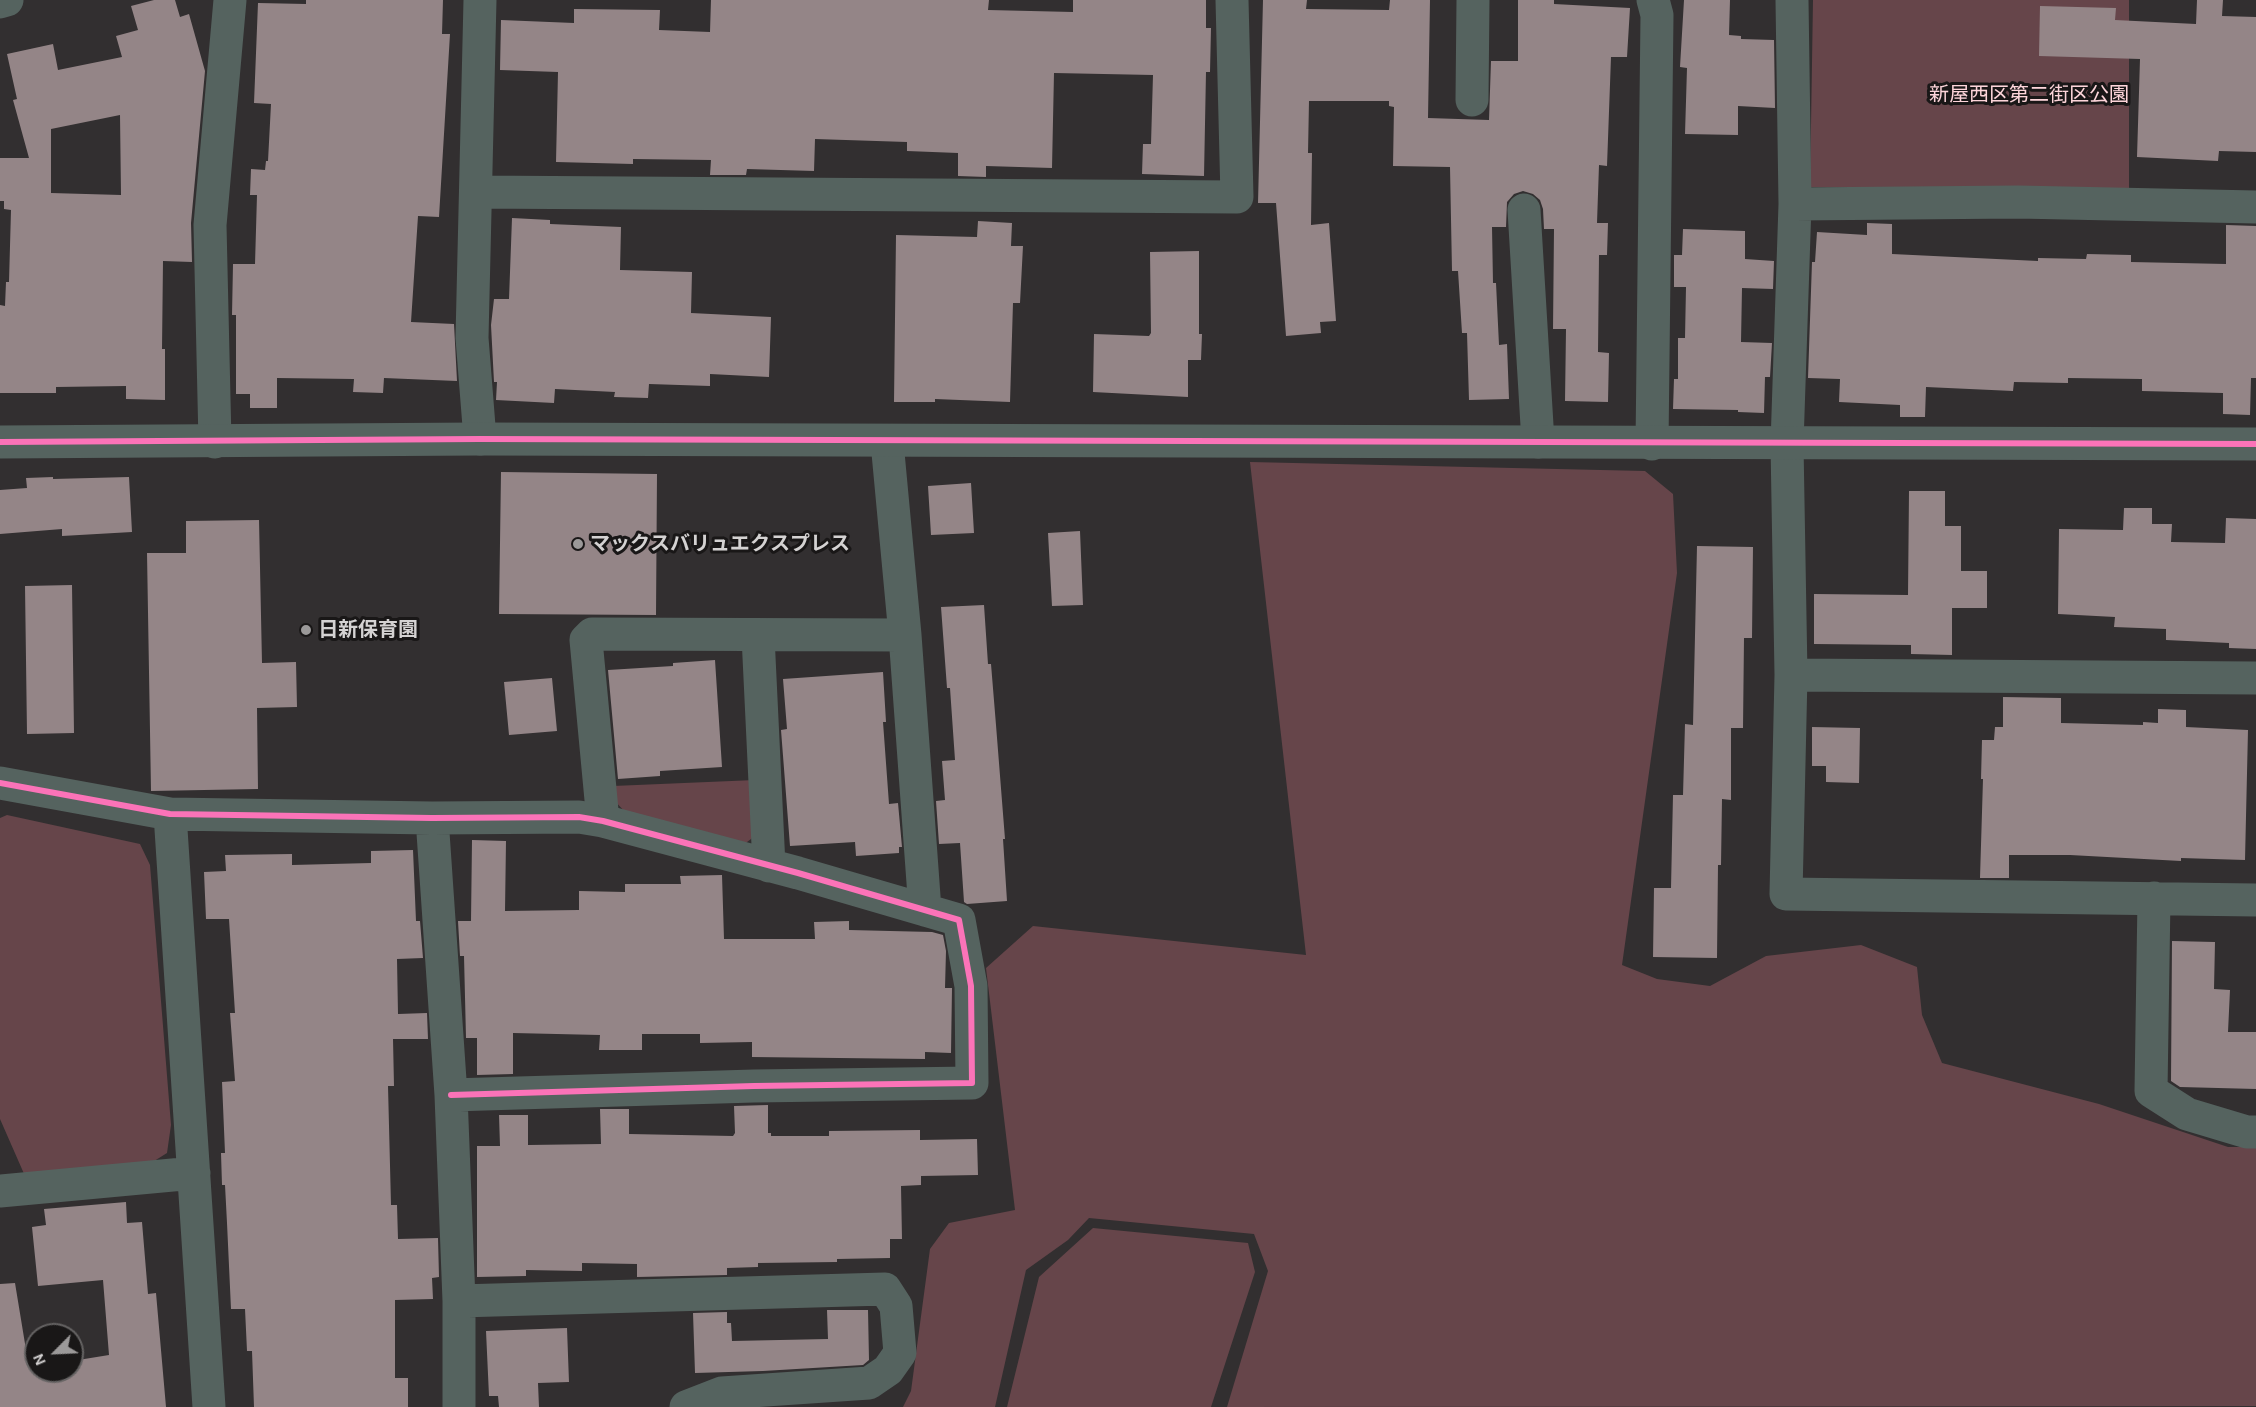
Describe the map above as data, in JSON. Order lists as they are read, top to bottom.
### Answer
{
  "parks": ["新屋西区第二街区公園"],
  "places": ["マックスバリュエクスプレス", "日新保育園"],
  "north": "bottom left"
}
